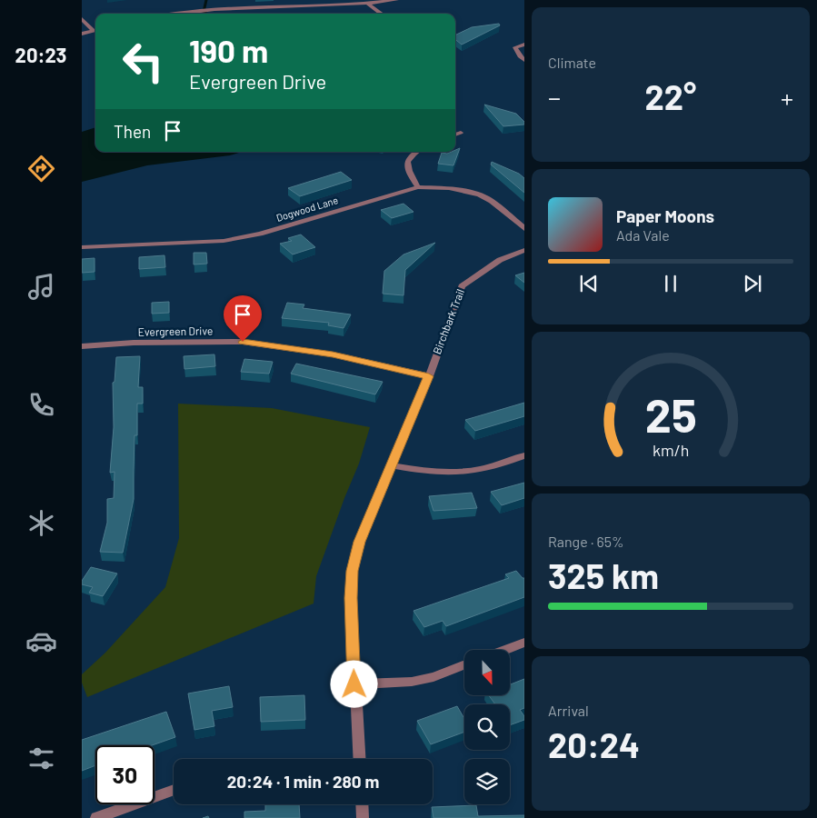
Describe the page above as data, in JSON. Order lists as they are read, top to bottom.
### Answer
{
  "streets": {
    "street": ["Dogwood Lane", "Birchbark Trail", "Evergreen Drive"]
  },
  "crossings": [
    ["Birchbark Trail", "Evergreen Drive"]
  ],
  "north": "bottom",
  "page": {
    "tabs": "20:23",
    "tile": [
      "Climate",
      ["Range · 65%", "325 km"],
      ["Arrival", "20:24"]
    ],
    "turn": ["190 m", "Evergreen Drive"],
    "heat": ["−", "22°", "+"],
    "then": "Then",
    "song": ["Paper Moons", "Ada Vale"],
    "limit": "30",
    "trip": "20:24 · 1 min · 280 m",
    "gauge": ["25", "km/h"]
  }
}
